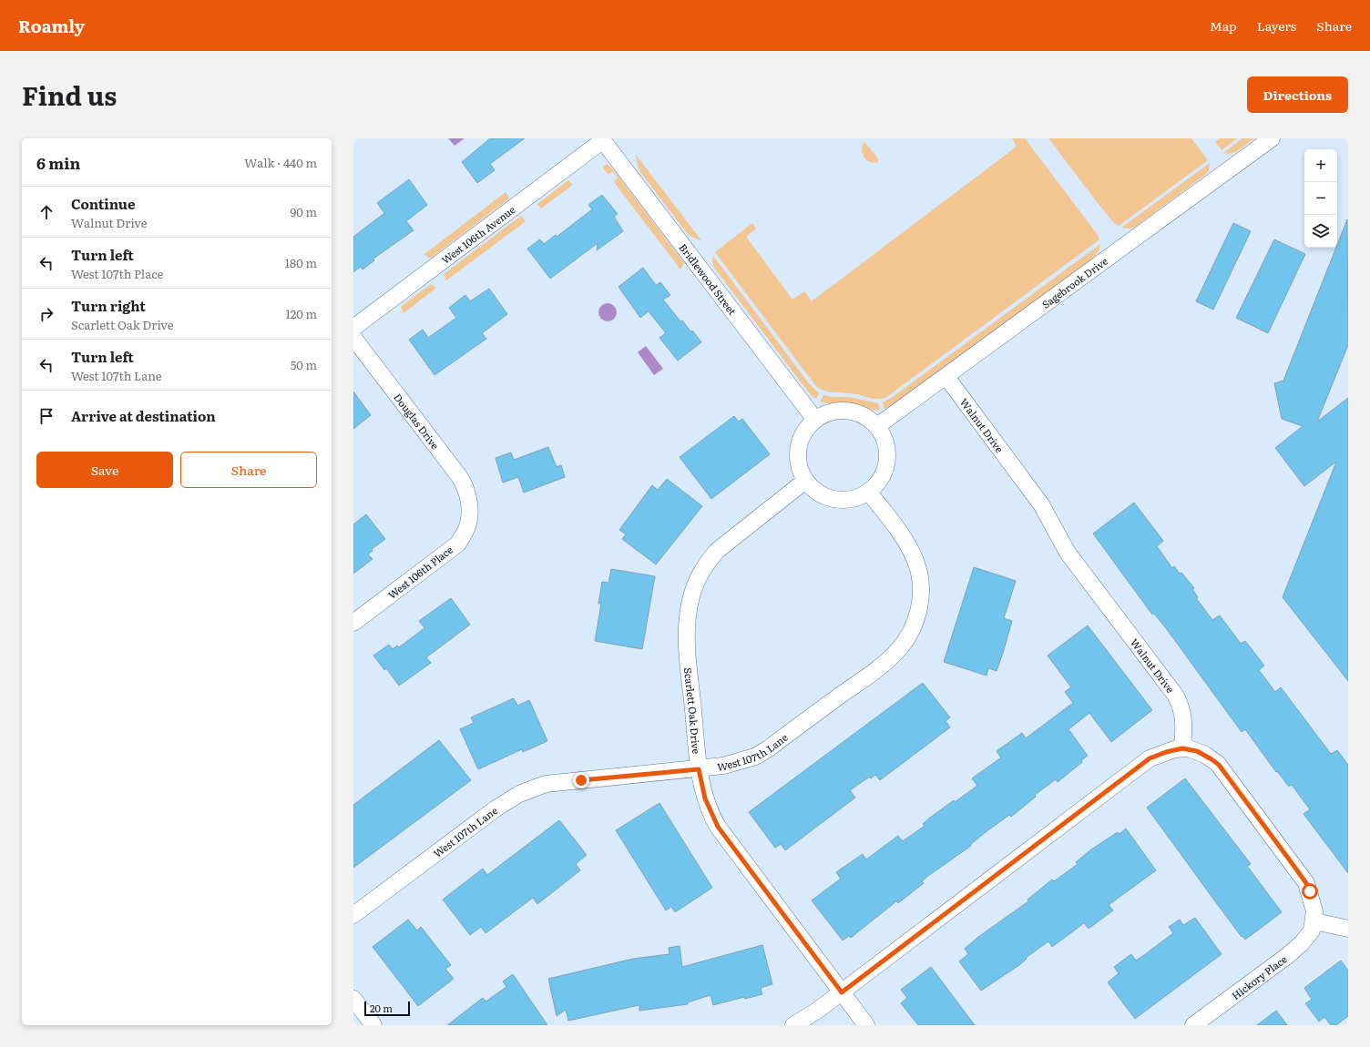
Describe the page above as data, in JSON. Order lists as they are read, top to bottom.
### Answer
{
  "streets": {
    "street": [
      "West 106th Avenue",
      "Bridlewood Street",
      "Sagebrook Drive",
      "Douglas Drive",
      "Walnut Drive",
      "West 106th Place",
      "Scarlett Oak Drive",
      "West 107th Lane",
      "Hickory Place"
    ]
  },
  "crossings": [
    ["West 106th Avenue", "Bridlewood Street"],
    ["Bridlewood Street", "Sagebrook Drive"],
    ["Bridlewood Street", "Scarlett Oak Drive"],
    ["Bridlewood Street", "West 107th Lane"],
    ["Sagebrook Drive", "Walnut Drive"],
    ["Sagebrook Drive", "Scarlett Oak Drive"],
    ["Sagebrook Drive", "West 107th Lane"],
    ["Douglas Drive", "West 106th Place"],
    ["Scarlett Oak Drive", "West 107th Lane"]
  ],
  "scale_bar": "20 m",
  "page": {
    "header": "Roamly",
    "nav": ["Map", "Layers", "Share"],
    "title": "Find us",
    "buttons": [
      "Directions",
      ["Save", "Share"]
    ],
    "heading": ["6 min", "Walk · 440 m"],
    "map_buttons": ["+", "−"],
    "list": [
      ["Continue", "Walnut Drive", "90 m"],
      ["Turn left", "West 107th Place", "180 m"],
      ["Turn right", "Scarlett Oak Drive", "120 m"],
      ["Turn left", "West 107th Lane", "50 m"],
      "Arrive at destination"
    ],
    "scale": "20 m"
  }
}
